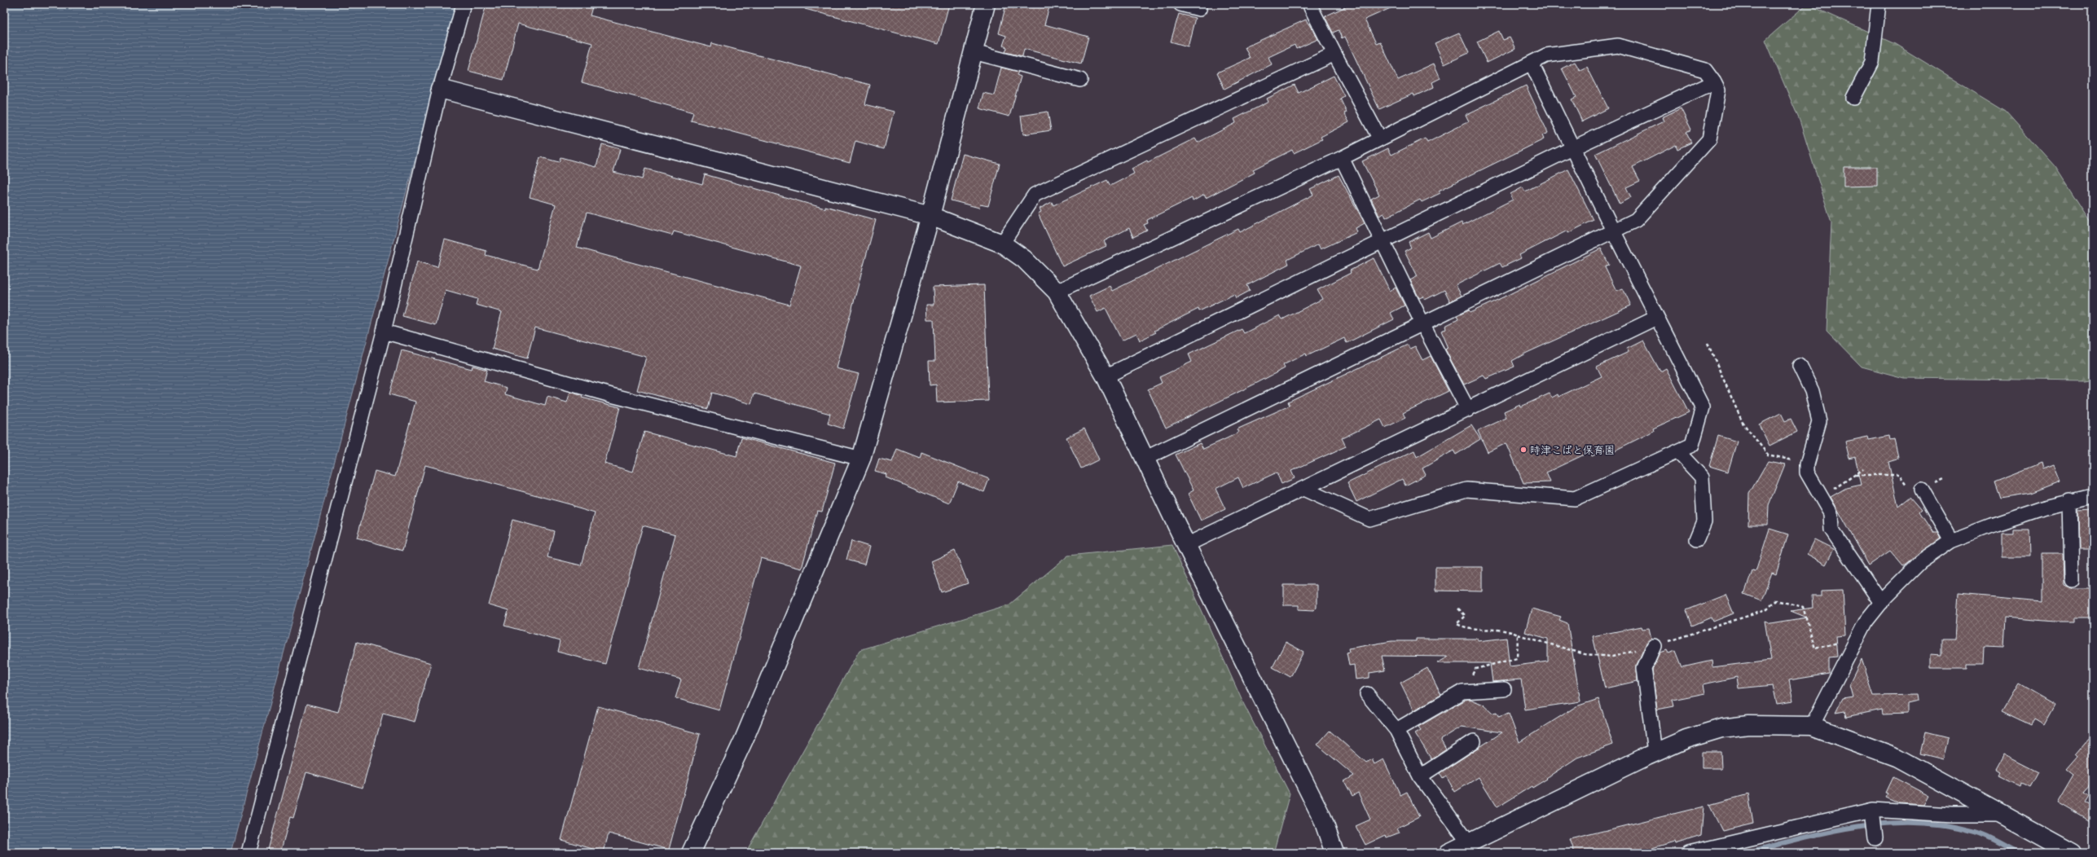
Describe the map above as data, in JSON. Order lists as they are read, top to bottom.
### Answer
{
  "places": ["時津こばと保育園"]
}
